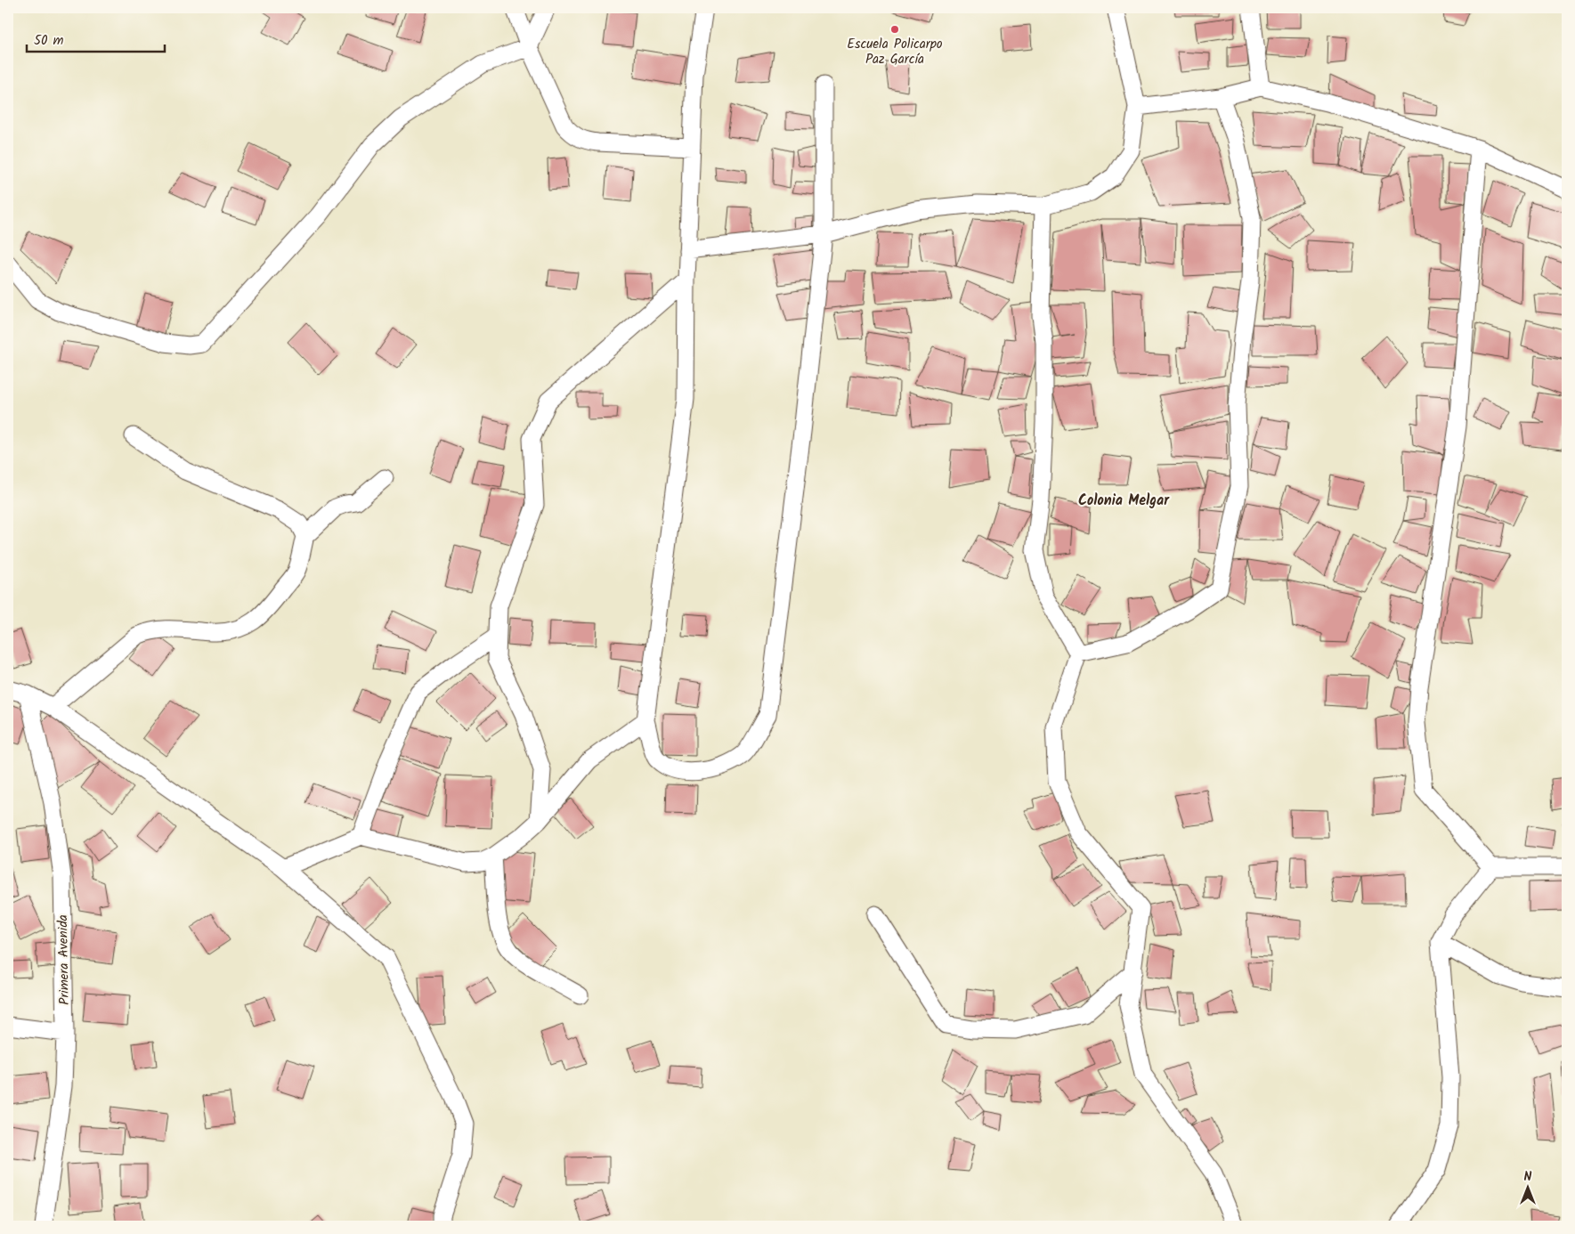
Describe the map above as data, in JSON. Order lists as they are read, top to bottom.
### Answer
{
  "streets": {
    "street": ["Primera Avenida"]
  },
  "districts": ["Colonia Melgar"],
  "places": ["Escuela Policarpo Paz García"],
  "scale_bar": "50 m",
  "north": "top"
}
